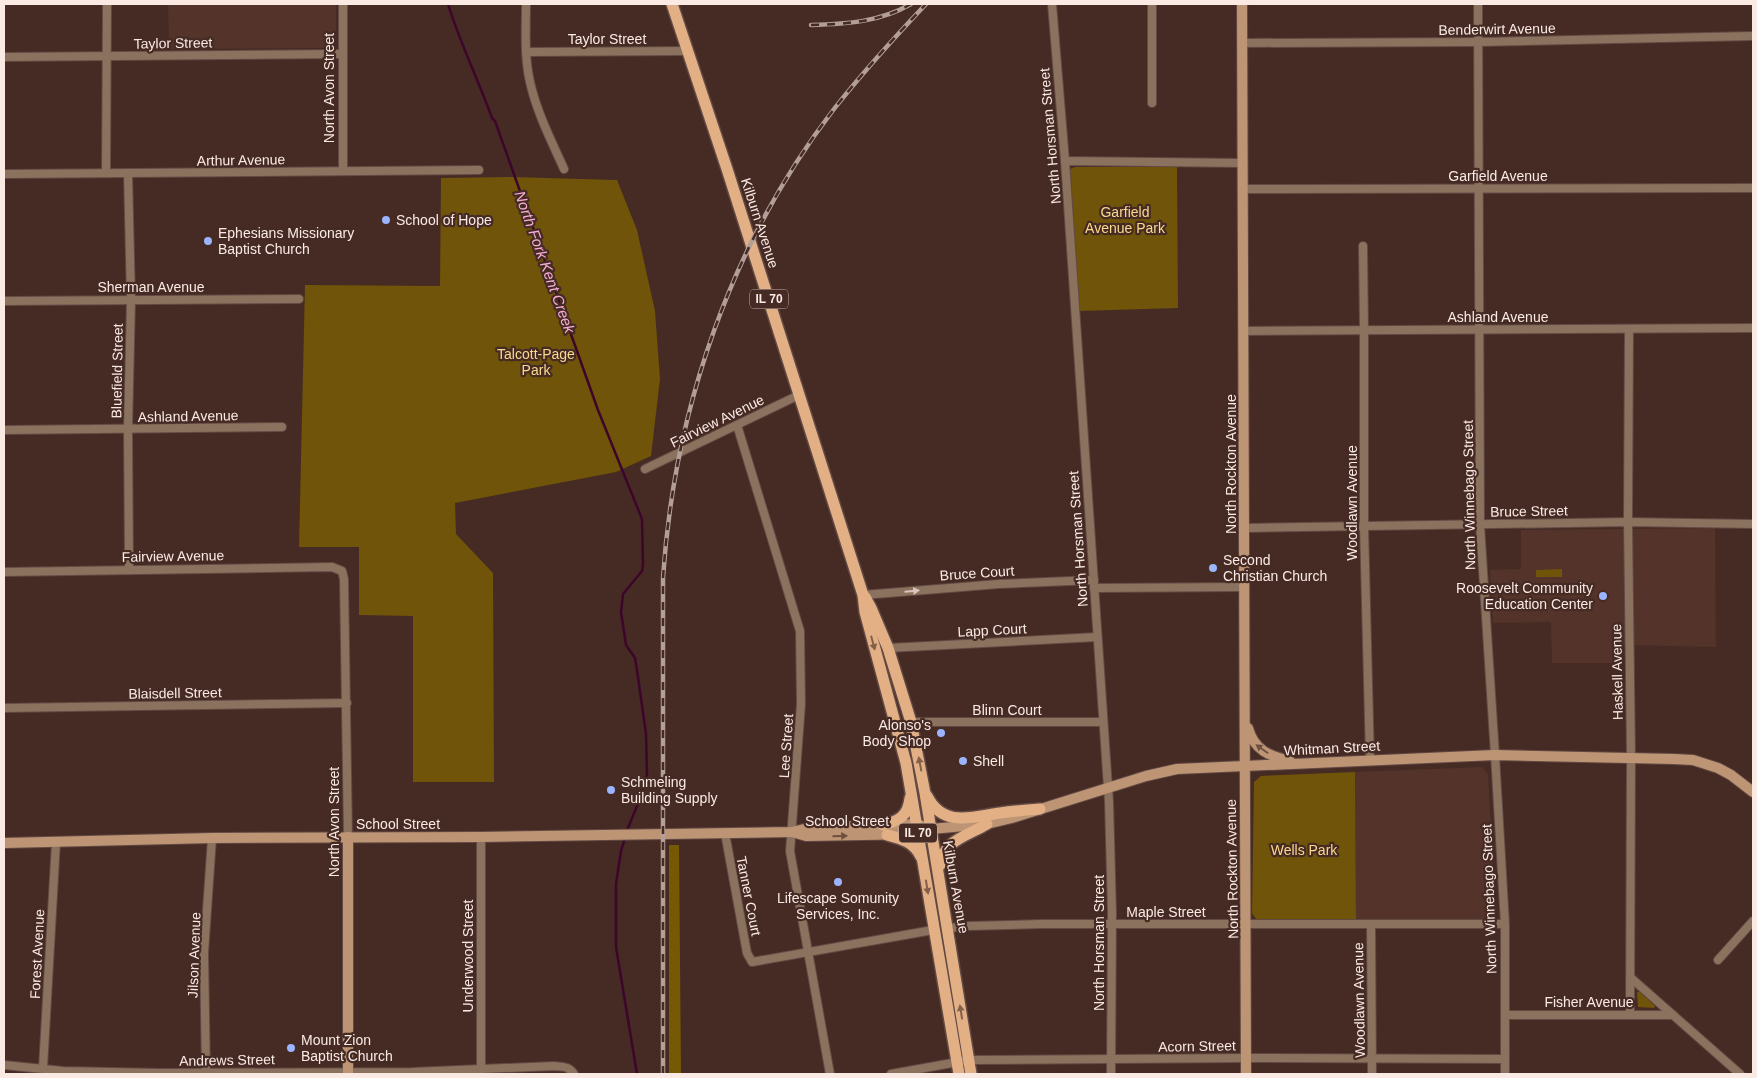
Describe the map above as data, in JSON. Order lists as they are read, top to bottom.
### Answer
{
  "streets": {
    "main road": [
      "North Avon Street",
      "Kilburn Avenue",
      "IL 70",
      "North Rockton Avenue",
      "Whitman Street",
      "School Street"
    ],
    "street": [
      "Benderwirt Avenue",
      "Taylor Street",
      "North Horsman Street",
      "Arthur Avenue",
      "Garfield Avenue",
      "Sherman Avenue",
      "Ashland Avenue",
      "Bluefield Street",
      "Fairview Avenue",
      "North Winnebago Street",
      "Woodlawn Avenue",
      "Bruce Street",
      "Bruce Court",
      "Lapp Court",
      "Haskell Avenue",
      "Blaisdell Street",
      "Blinn Court",
      "Lee Street",
      "Tanner Court",
      "Maple Street",
      "Forest Avenue",
      "Jilson Avenue",
      "Underwood Street",
      "Fisher Avenue",
      "Acorn Street",
      "Andrews Street"
    ]
  },
  "crossings": [
    ["Benderwirt Avenue", "North Rockton Avenue"],
    ["Benderwirt Avenue", "North Winnebago Street"],
    ["Taylor Street", "North Avon Street"],
    ["Taylor Street", "Kilburn Avenue"],
    ["North Avon Street", "Arthur Avenue"],
    ["North Avon Street", "Fairview Avenue"],
    ["North Avon Street", "Blaisdell Street"],
    ["North Avon Street", "School Street"],
    ["North Avon Street", "Andrews Street"],
    ["North Horsman Street", "Bruce Court"],
    ["North Horsman Street", "Lapp Court"],
    ["North Horsman Street", "Blinn Court"],
    ["North Horsman Street", "Whitman Street"],
    ["North Horsman Street", "Maple Street"],
    ["North Horsman Street", "Acorn Street"],
    ["Arthur Avenue", "Bluefield Street"],
    ["Garfield Avenue", "North Rockton Avenue"],
    ["Garfield Avenue", "North Winnebago Street"],
    ["Kilburn Avenue", "Fairview Avenue"],
    ["Kilburn Avenue", "Bruce Court"],
    ["Kilburn Avenue", "Lapp Court"],
    ["Kilburn Avenue", "Blinn Court"],
    ["Kilburn Avenue", "Whitman Street"],
    ["Kilburn Avenue", "School Street"],
    ["Kilburn Avenue", "Maple Street"],
    ["Kilburn Avenue", "Acorn Street"],
    ["Sherman Avenue", "Bluefield Street"],
    ["Ashland Avenue", "Bluefield Street"],
    ["Ashland Avenue", "North Rockton Avenue"],
    ["Ashland Avenue", "North Winnebago Street"],
    ["Ashland Avenue", "Woodlawn Avenue"],
    ["Ashland Avenue", "Haskell Avenue"],
    ["Bluefield Street", "Fairview Avenue"],
    ["Fairview Avenue", "Lee Street"],
    ["North Rockton Avenue", "Bruce Street"],
    ["North Rockton Avenue", "Whitman Street"],
    ["North Rockton Avenue", "Maple Street"],
    ["North Rockton Avenue", "Acorn Street"],
    ["North Winnebago Street", "Bruce Street"],
    ["North Winnebago Street", "Whitman Street"],
    ["North Winnebago Street", "Maple Street"],
    ["North Winnebago Street", "Fisher Avenue"],
    ["North Winnebago Street", "Acorn Street"],
    ["Woodlawn Avenue", "Bruce Street"],
    ["Woodlawn Avenue", "Whitman Street"],
    ["Woodlawn Avenue", "Maple Street"],
    ["Woodlawn Avenue", "Acorn Street"],
    ["Bruce Street", "Haskell Avenue"],
    ["Haskell Avenue", "Whitman Street"],
    ["Haskell Avenue", "Fisher Avenue"],
    ["Lee Street", "School Street"],
    ["Lee Street", "Tanner Court"],
    ["Whitman Street", "School Street"],
    ["School Street", "Tanner Court"],
    ["School Street", "Forest Avenue"],
    ["School Street", "Jilson Avenue"],
    ["School Street", "Underwood Street"],
    ["Forest Avenue", "Andrews Street"],
    ["Jilson Avenue", "Andrews Street"],
    ["Underwood Street", "Andrews Street"]
  ],
  "one_way": ["Bruce Court"],
  "water": ["North Fork Kent Creek"],
  "parks": ["Garfield Avenue Park", "Talcott-Page Park", "Wells Park"],
  "places": [
    "School of Hope",
    "Ephesians Missionary Baptist Church",
    "Second Christian Church",
    "Roosevelt Community Education Center",
    "Alonso's Body Shop",
    "Shell",
    "Schmeling Building Supply",
    "Lifescape Somunity Services, Inc.",
    "Mount Zion Baptist Church"
  ]
}
